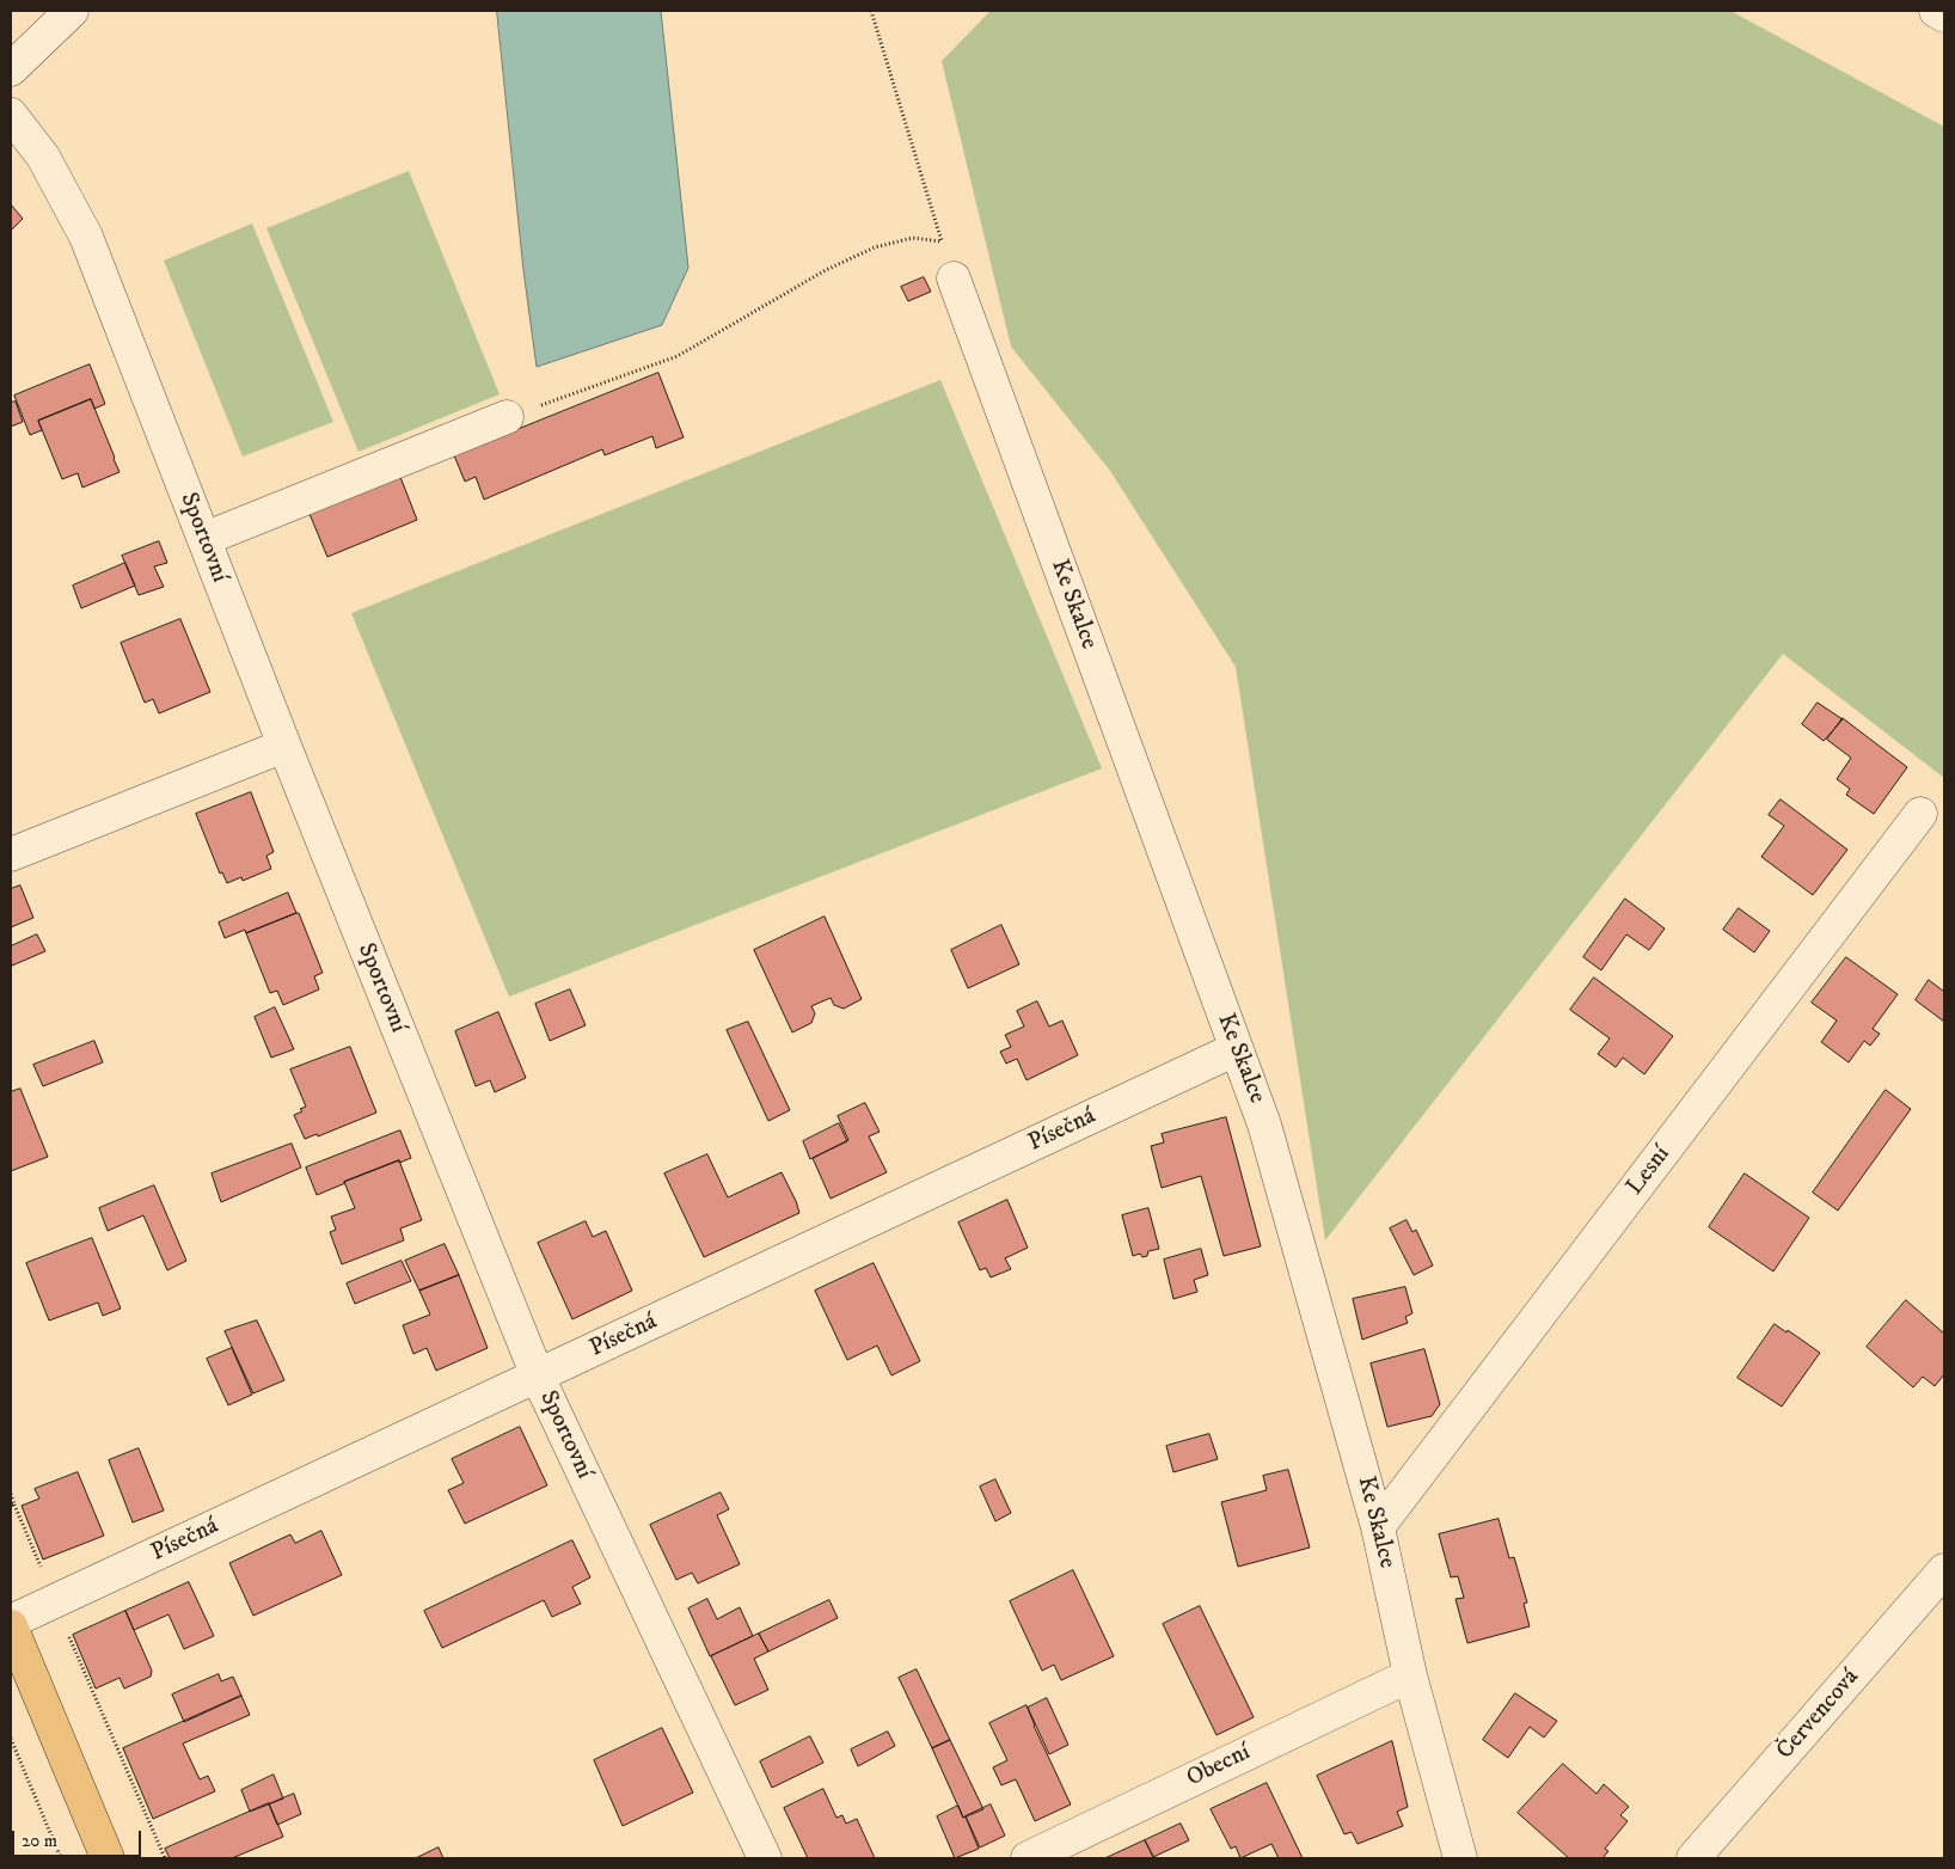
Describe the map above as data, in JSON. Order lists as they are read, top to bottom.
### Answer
{
  "streets": {
    "street": [
      "Sportovní",
      "Ke Skalce",
      "Písečná",
      "Lesní",
      "Červencová",
      "Obecní"
    ]
  },
  "crossings": [
    ["Sportovní", "Písečná"],
    ["Ke Skalce", "Písečná"],
    ["Ke Skalce", "Lesní"],
    ["Ke Skalce", "Obecní"]
  ],
  "scale_bar": "20 m"
}
